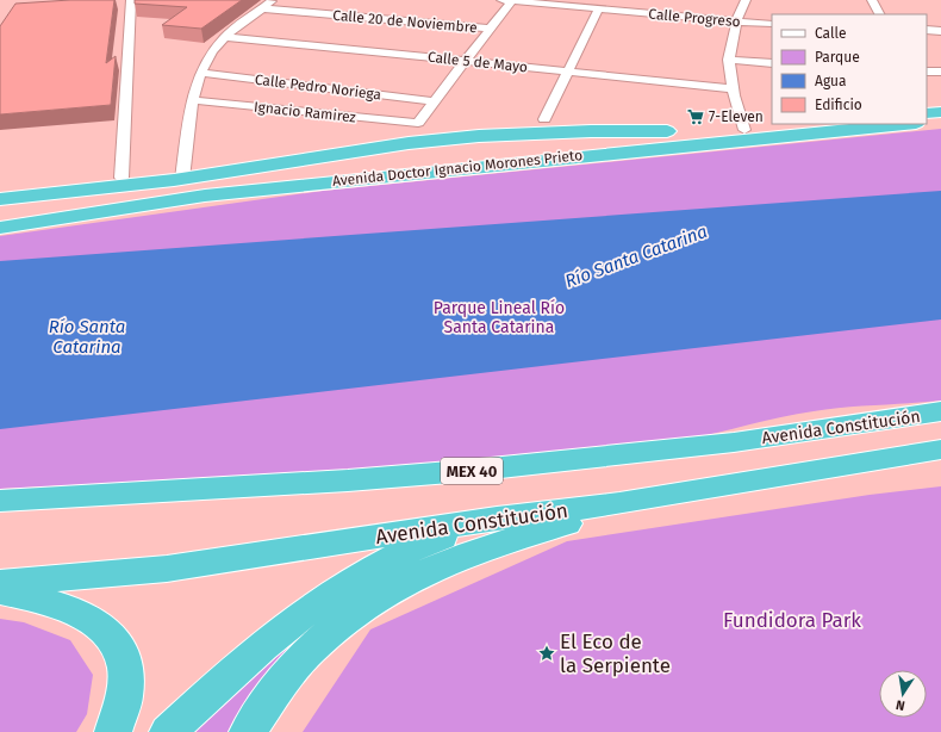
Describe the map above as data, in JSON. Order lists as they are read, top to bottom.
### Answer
{
  "streets": {
    "highway": ["Avenida Doctor Ignacio Morones Prieto", "Avenida Constitución", "MEX 40"],
    "street": [
      "Calle Progreso",
      "Calle 20 de Noviembre",
      "Calle 5 de Mayo",
      "Calle Pedro Noriega",
      "Ignacio Ramirez"
    ]
  },
  "crossings": [
    ["Calle Pedro Noriega", "Ignacio Ramirez"]
  ],
  "water": ["Río Santa Catarina"],
  "parks": ["Parque Lineal Río Santa Catarina", "Fundidora Park"],
  "places": {
    "supermarket": ["7-Eleven"],
    "place": ["El Eco de la Serpiente"]
  },
  "legend": [
    "Calle",
    "Parque",
    "Agua",
    "Edificio"
  ],
  "north": "bottom"
}
